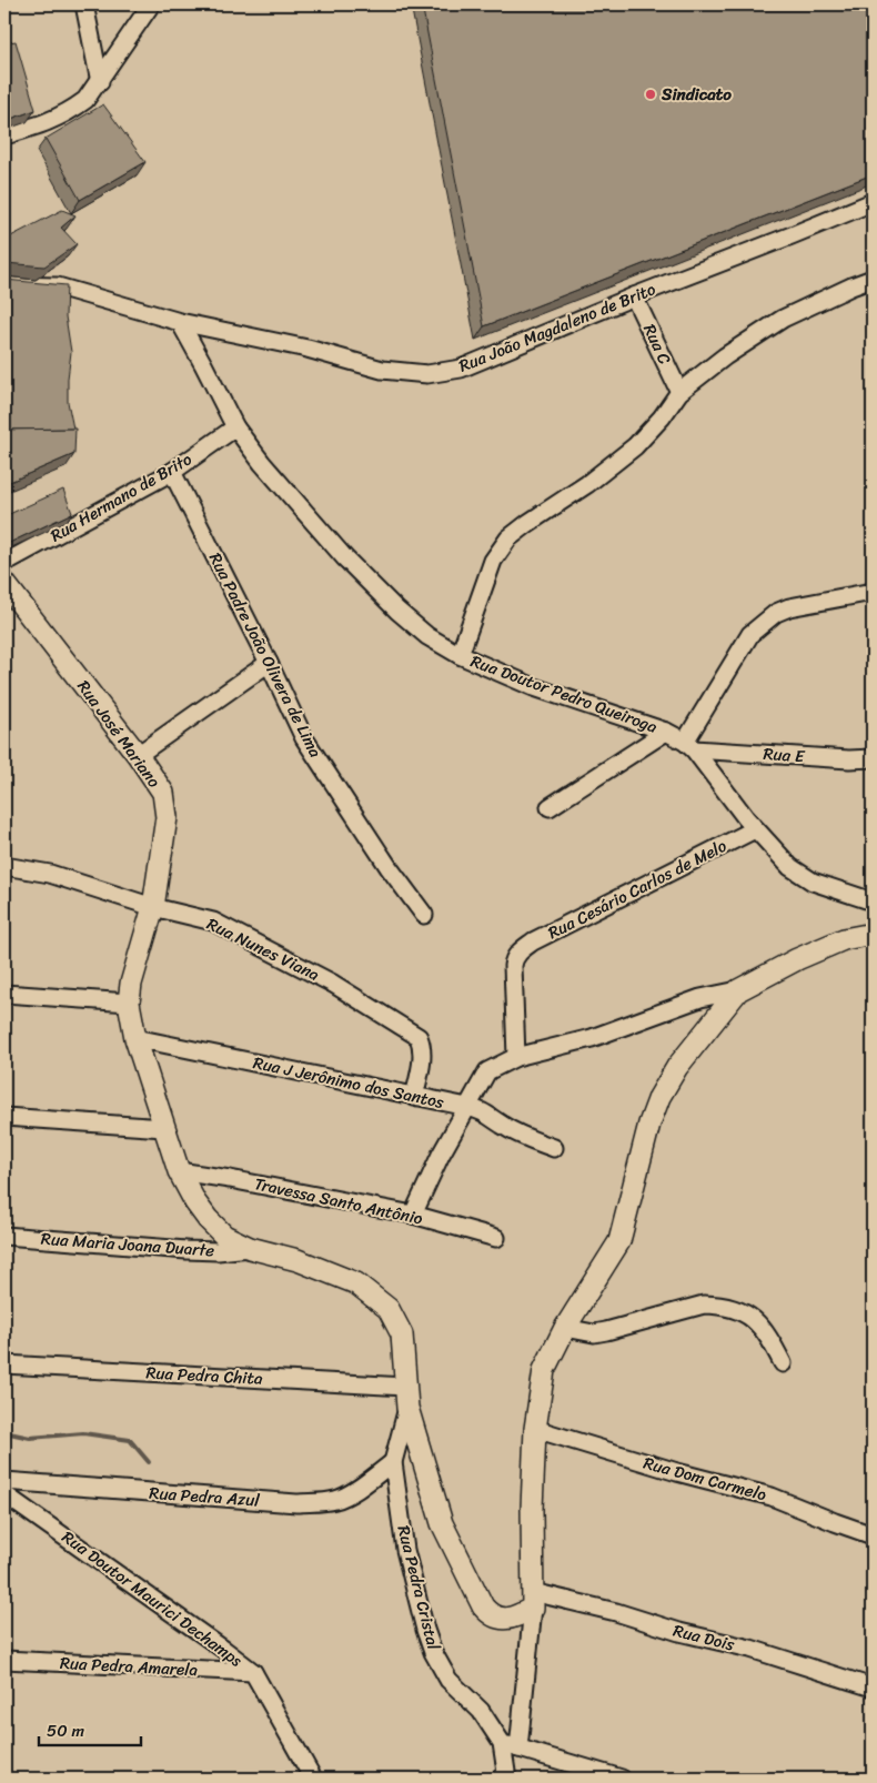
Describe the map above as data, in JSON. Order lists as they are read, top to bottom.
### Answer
{
  "streets": {
    "street": [
      "Rua João Magdaleno de Brito",
      "Rua C",
      "Rua Hermano de Brito",
      "Rua Padre João Olivera de Lima",
      "Rua Doutor Pedro Queiroga",
      "Rua José Mariano",
      "Rua E",
      "Rua Cesário Carlos de Melo",
      "Rua Nunes Viana",
      "Rua J Jerônimo dos Santos",
      "Travessa Santo Antônio",
      "Rua Maria Joana Duarte",
      "Rua Pedra Chita",
      "Rua Dom Carmelo",
      "Rua Pedra Azul",
      "Rua Pedra Cristal",
      "Rua Doutor Maurici Dechamps",
      "Rua Dois",
      "Rua Pedra Amarela"
    ]
  },
  "crossings": [
    ["Rua João Magdaleno de Brito", "Rua C"],
    ["Rua João Magdaleno de Brito", "Rua Doutor Pedro Queiroga"],
    ["Rua Hermano de Brito", "Rua Padre João Olivera de Lima"],
    ["Rua Hermano de Brito", "Rua Doutor Pedro Queiroga"],
    ["Rua Doutor Pedro Queiroga", "Rua E"],
    ["Rua Doutor Pedro Queiroga", "Rua Cesário Carlos de Melo"],
    ["Rua José Mariano", "Rua Nunes Viana"],
    ["Rua José Mariano", "Rua J Jerônimo dos Santos"],
    ["Rua José Mariano", "Travessa Santo Antônio"],
    ["Rua José Mariano", "Rua Maria Joana Duarte"],
    ["Rua José Mariano", "Rua Pedra Chita"],
    ["Rua José Mariano", "Rua Pedra Cristal"],
    ["Rua José Mariano", "Rua Dois"],
    ["Rua Nunes Viana", "Rua J Jerônimo dos Santos"],
    ["Rua Pedra Azul", "Rua Pedra Cristal"],
    ["Rua Doutor Maurici Dechamps", "Rua Pedra Amarela"]
  ],
  "places": ["Sindicato"],
  "scale_bar": "50 m"
}
